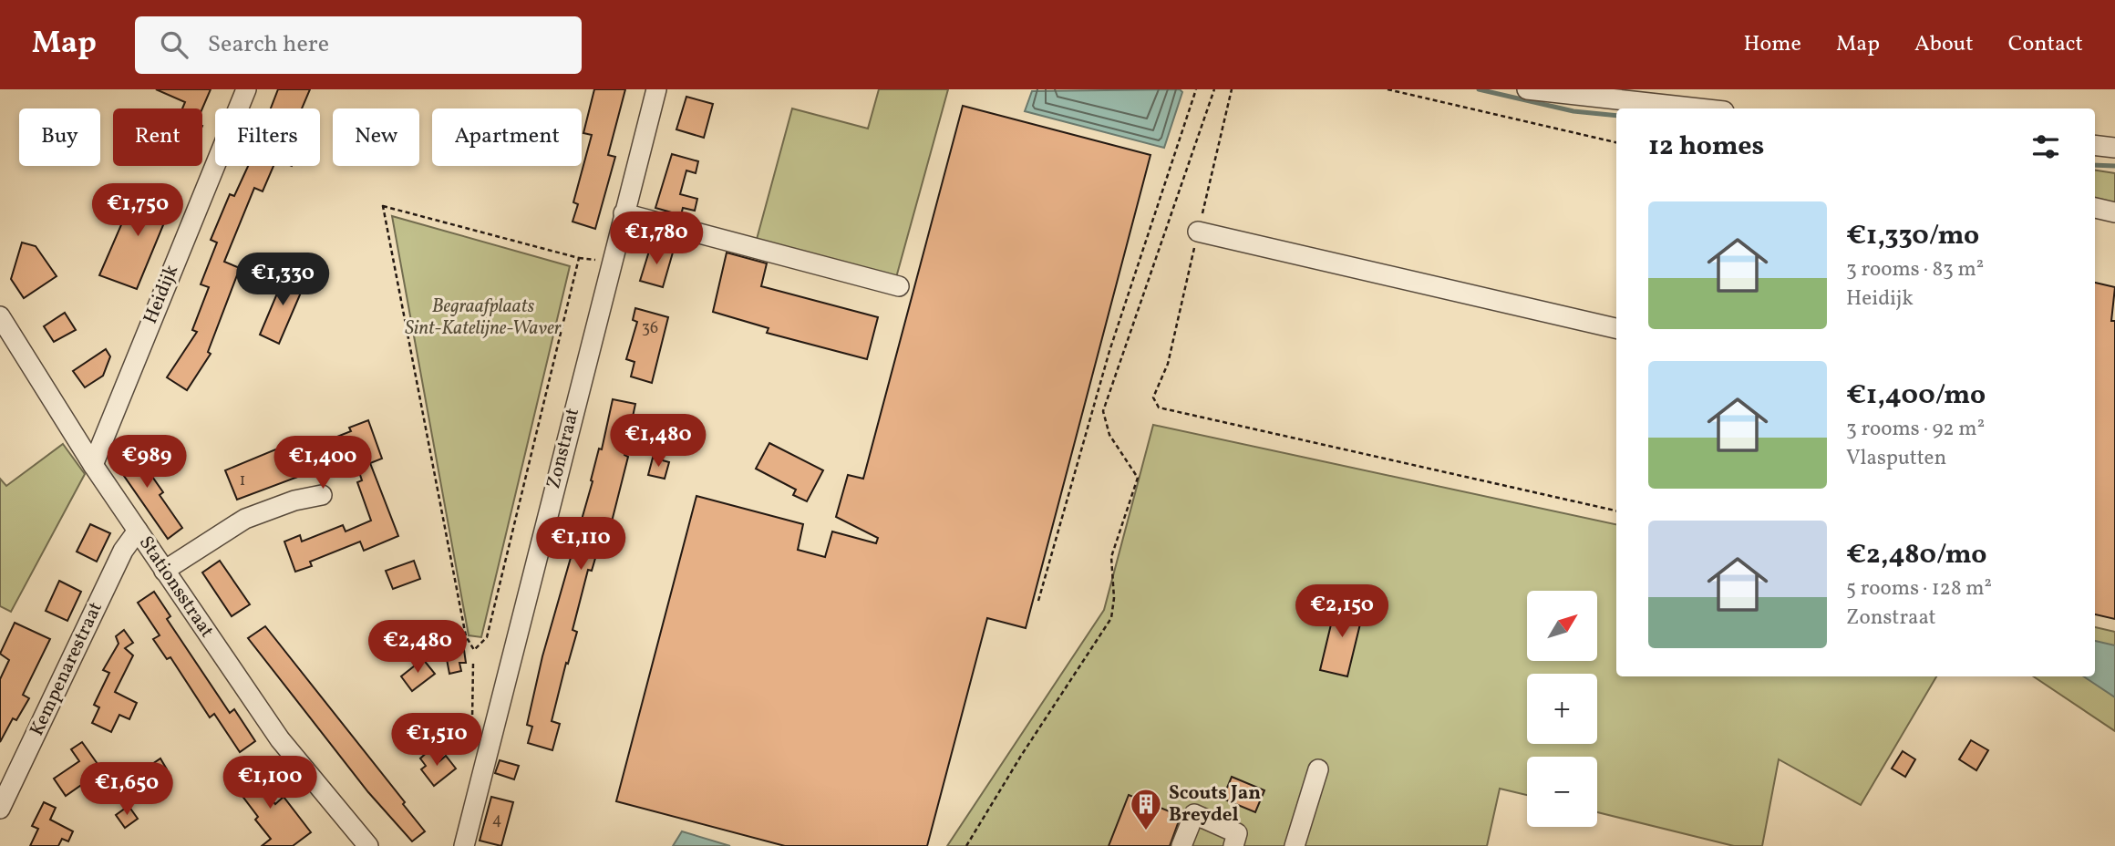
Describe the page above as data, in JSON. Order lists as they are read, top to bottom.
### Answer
{
  "streets": {
    "street": [
      "Heidijk",
      "Zonstraat",
      "Stationsstraat",
      "Kempenarestraat"
    ]
  },
  "crossings": [
    ["Heidijk", "Stationsstraat"],
    ["Stationsstraat", "Kempenarestraat"]
  ],
  "parks": ["Begraafplaats Sint-Katelijne-Waver"],
  "places": {
    "building": ["Scouts Jan Breydel"]
  },
  "house_numbers": ["36", "1", "4"],
  "north": "top right",
  "page": {
    "header": "Map",
    "search": "Search here",
    "nav": [
      "Home",
      "Map",
      "About",
      "Contact"
    ],
    "chip": [
      "Buy",
      "Rent",
      "Filters",
      "New",
      "Apartment"
    ],
    "heading": "12 homes",
    "price": [
      "€1,750",
      "€1,780",
      "€1,330",
      "€1,480",
      "€989",
      "€1,400",
      "€1,110",
      "€2,150",
      "€2,480",
      "€1,510",
      "€1,100",
      "€1,650"
    ],
    "list": [
      {
        "name": "€1,330/mo",
        "note": "3 rooms · 83 m² · Heidijk"
      },
      {
        "name": "€1,400/mo",
        "note": "3 rooms · 92 m² · Vlasputten"
      },
      {
        "name": "€2,480/mo",
        "note": "5 rooms · 128 m² · Zonstraat"
      }
    ],
    "map_buttons": ["+", "−"]
  }
}
